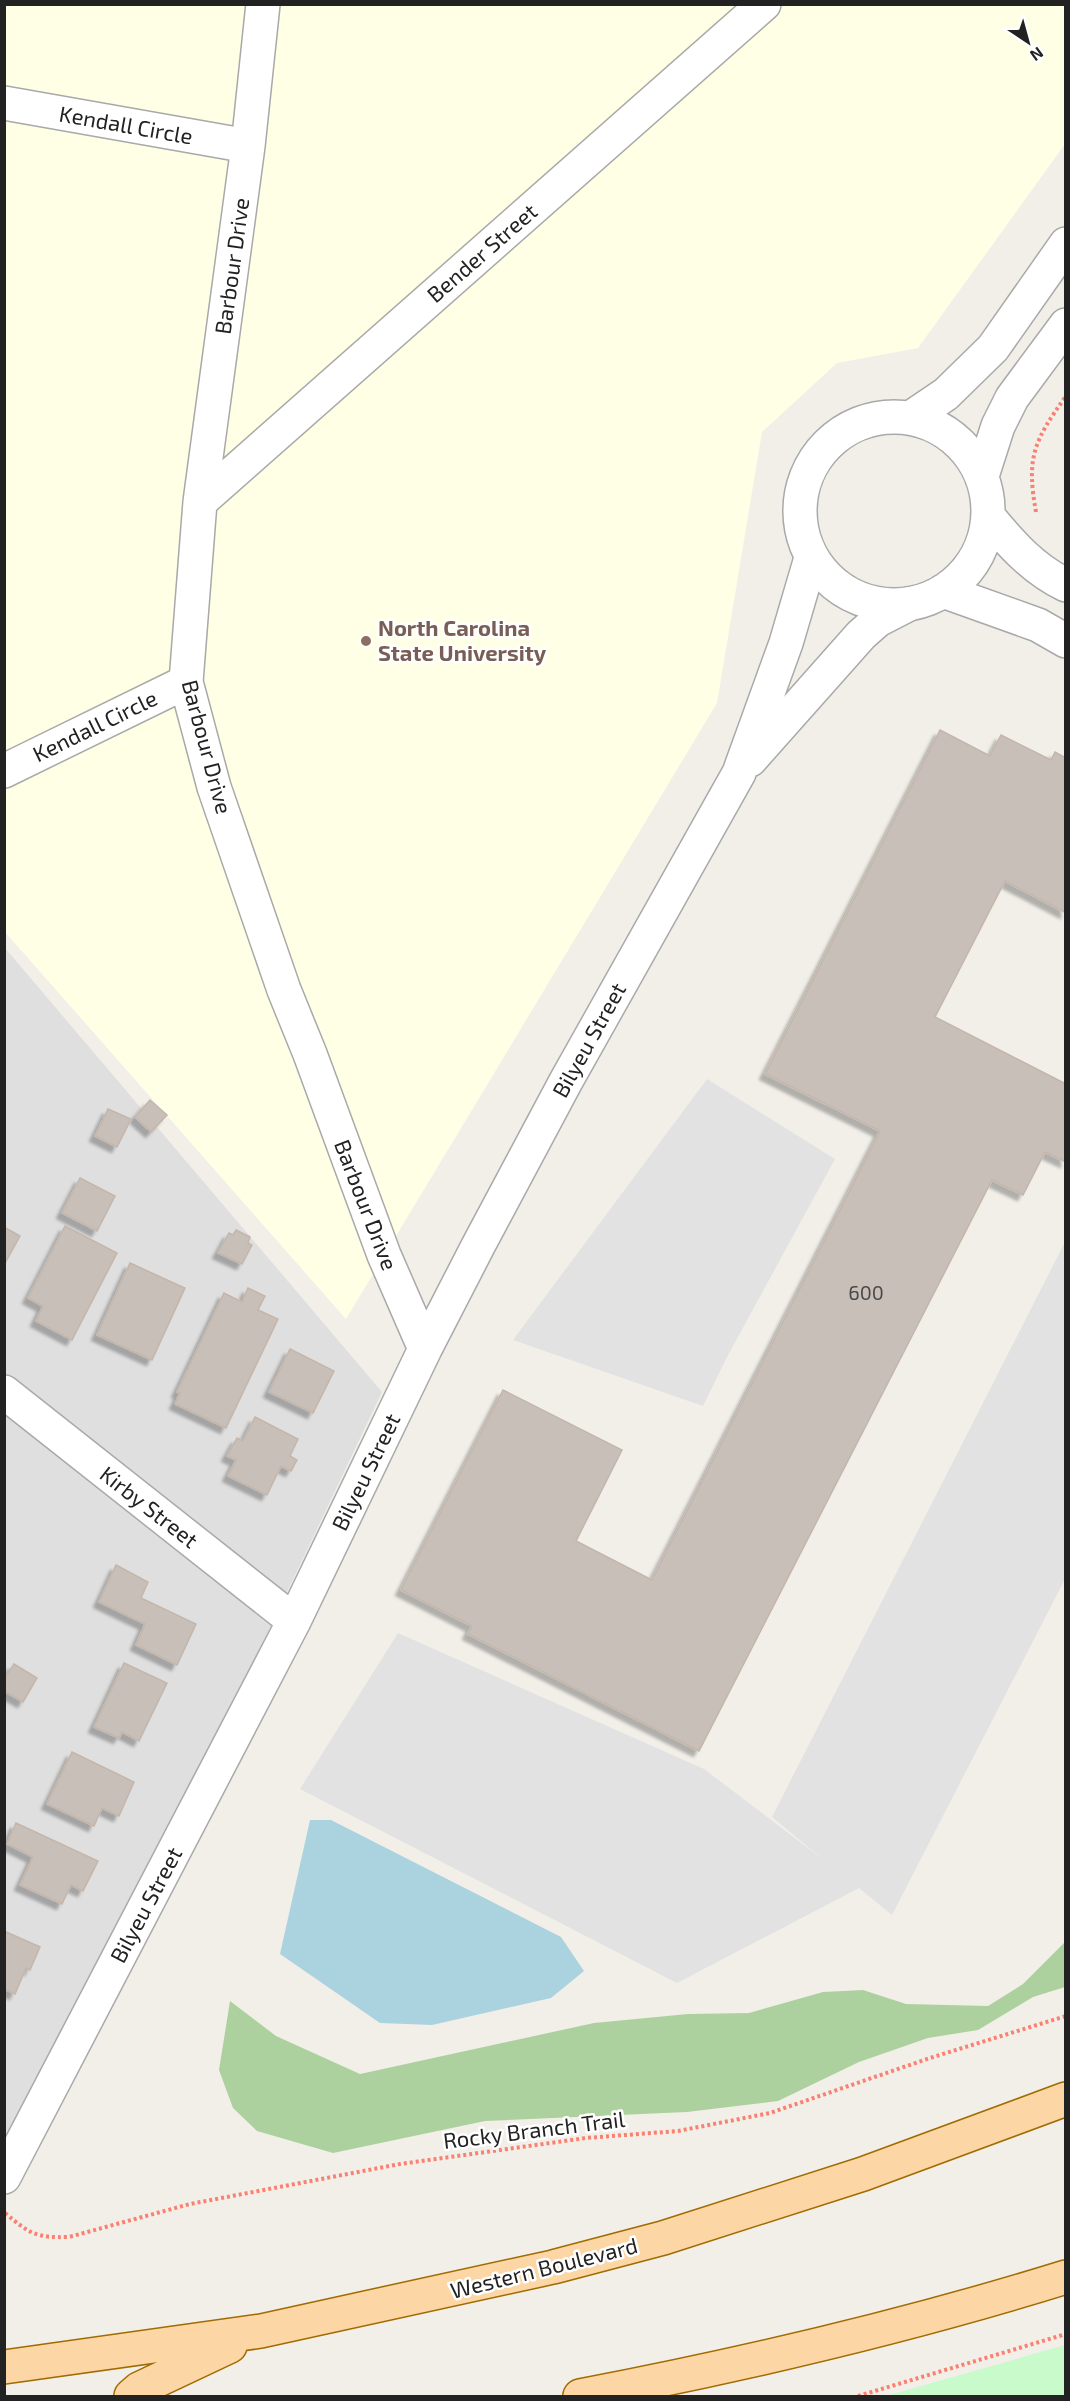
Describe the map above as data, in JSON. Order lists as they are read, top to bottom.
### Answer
{
  "streets": {
    "main road": ["Western Boulevard"],
    "street": [
      "Kendall Circle",
      "Bender Street",
      "Barbour Drive",
      "Bilyeu Street",
      "Kirby Street"
    ],
    "path": ["Rocky Branch Trail"]
  },
  "crossings": [
    ["Kendall Circle", "Barbour Drive"],
    ["Bender Street", "Barbour Drive"],
    ["Barbour Drive", "Bilyeu Street"],
    ["Bilyeu Street", "Kirby Street"]
  ],
  "places": ["North Carolina State University"],
  "house_numbers": ["600"],
  "north": "bottom right"
}
